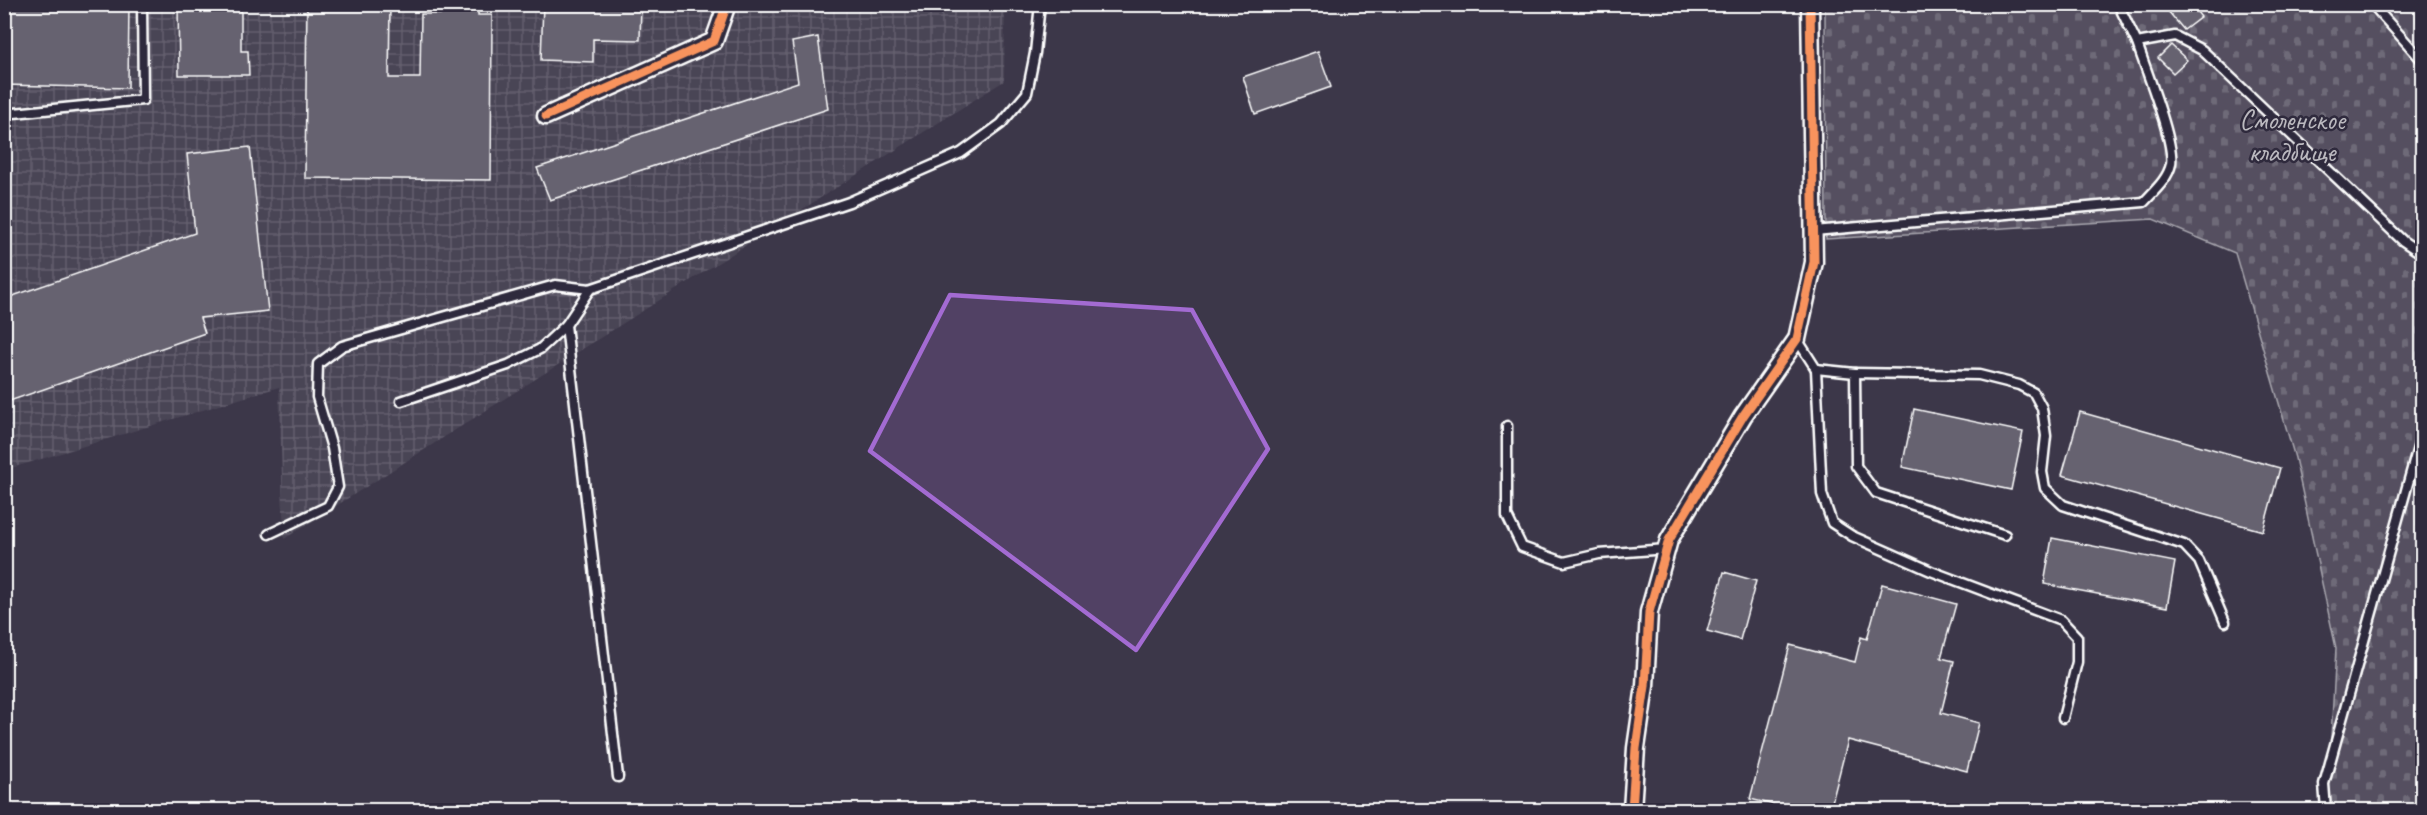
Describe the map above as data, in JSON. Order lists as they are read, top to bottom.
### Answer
{
  "parks": ["Смоленское кладбище"]
}
